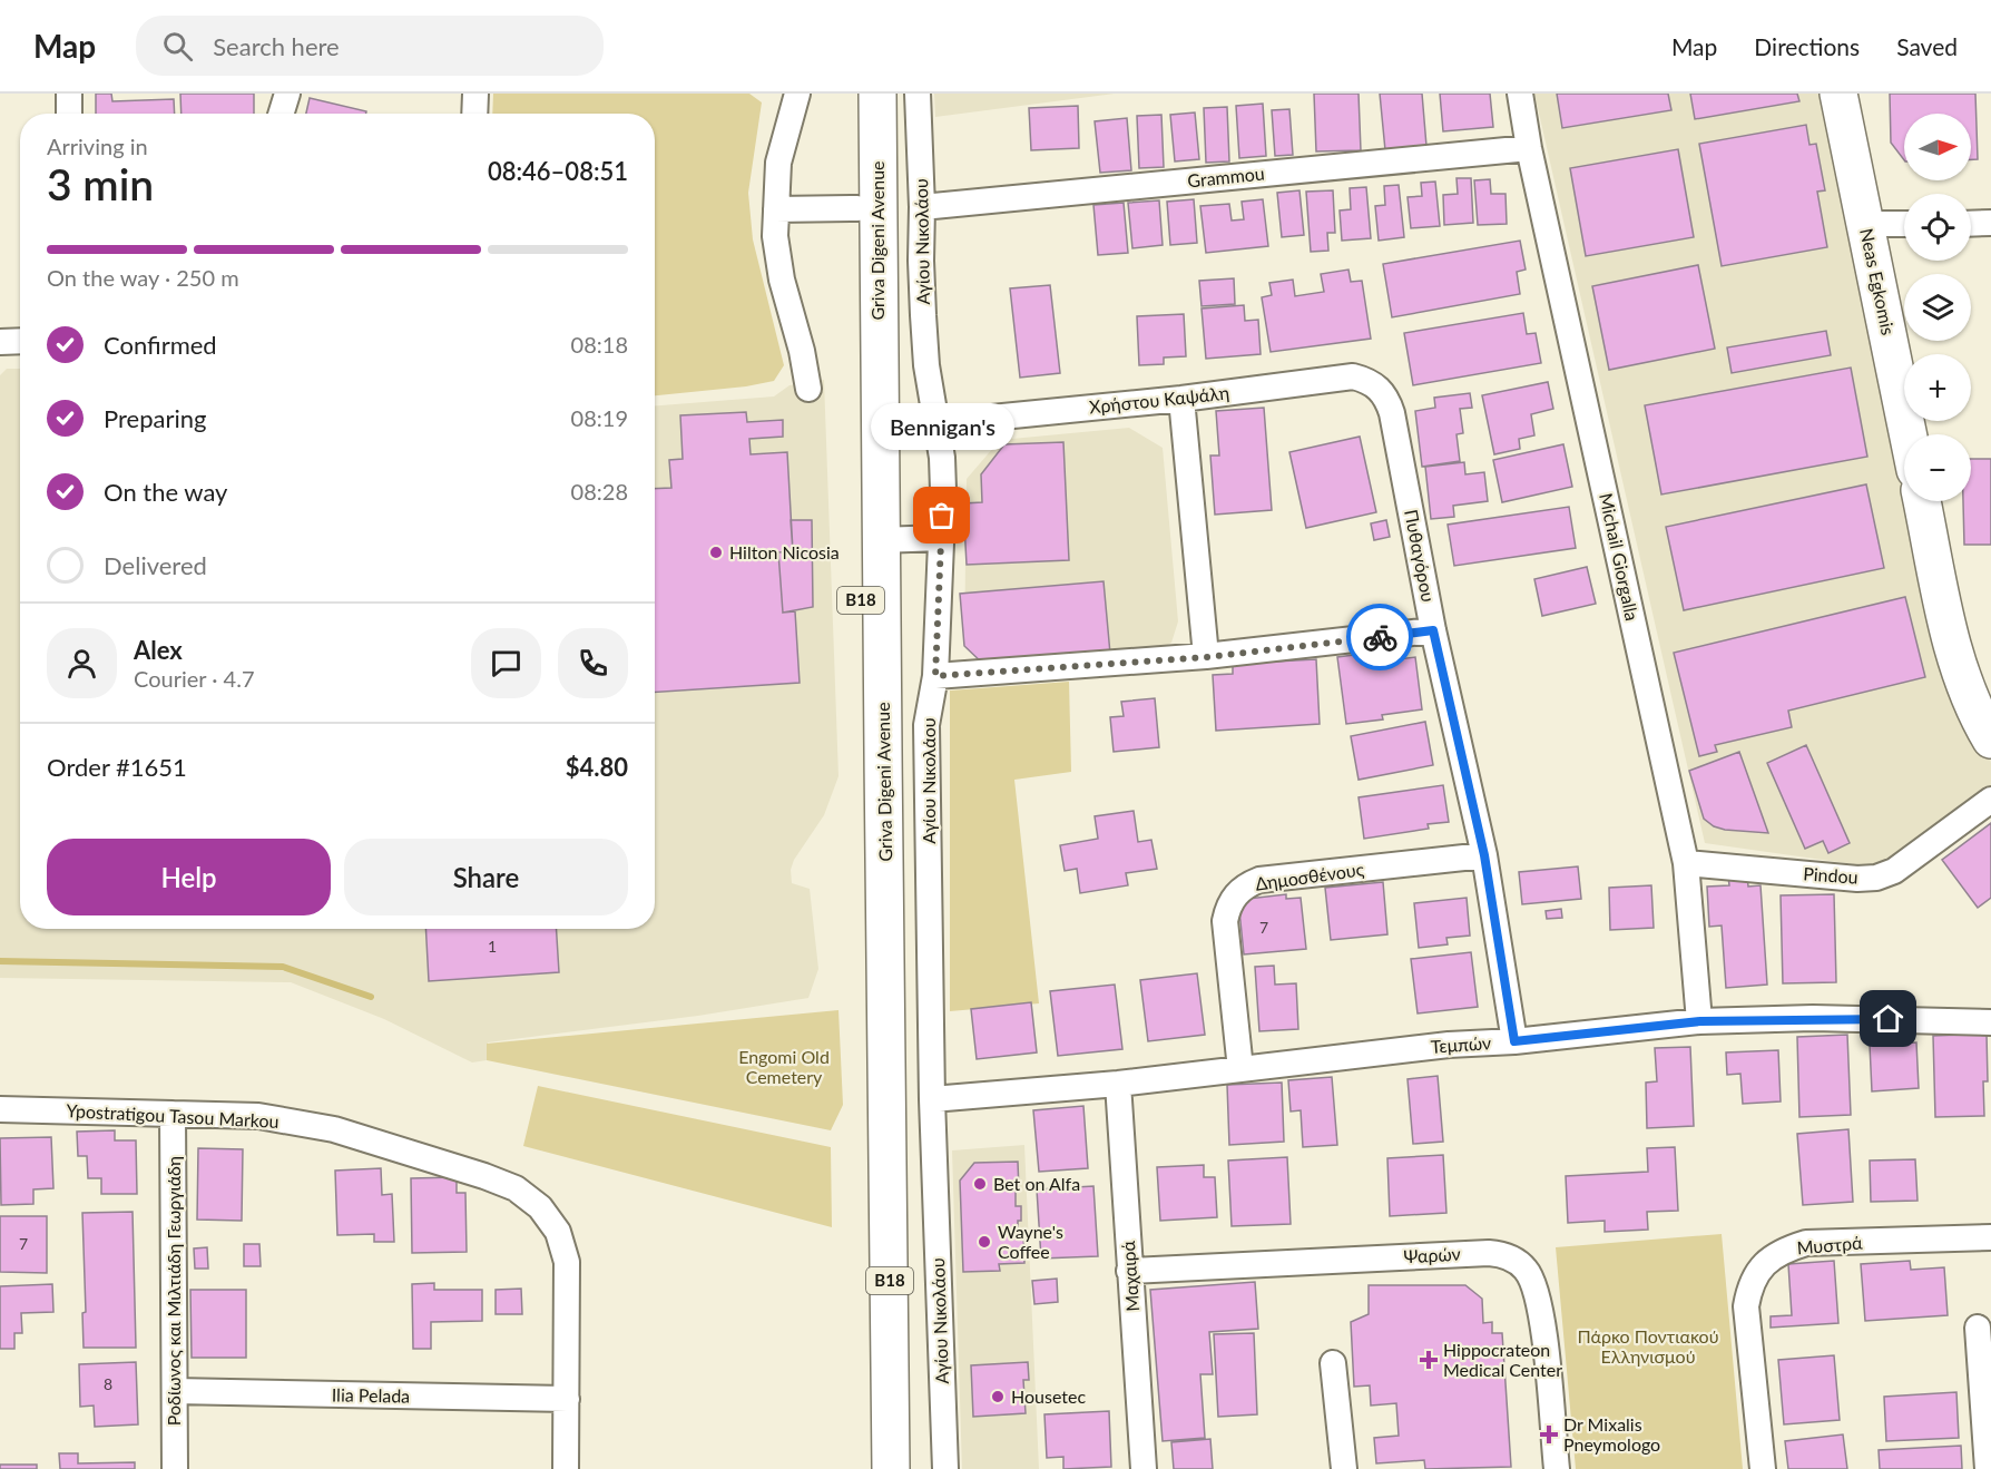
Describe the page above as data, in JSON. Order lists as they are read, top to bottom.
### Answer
{
  "streets": {
    "main road": ["Griva Digeni Avenue", "Neas Egkomis", "B18"],
    "street": [
      "Grammou",
      "Αγίου Νικολάου",
      "Χρήστου Καψάλη",
      "Πυθαγόρου",
      "Michail Giorgalla",
      "Pindou",
      "Δημοσθένους",
      "Τεμπών",
      "Ypostratigou Tasou Markou",
      "Μυστρά",
      "Ψαρών",
      "Μαχαιρά",
      "Ροδίωνος και Μιλτιάδη Γεωργιάδη",
      "Ilia Pelada"
    ]
  },
  "crossings": [
    ["Grammou", "Αγίου Νικολάου"],
    ["Grammou", "Michail Giorgalla"],
    ["Αγίου Νικολάου", "Χρήστου Καψάλη"],
    ["Αγίου Νικολάου", "Τεμπών"],
    ["Χρήστου Καψάλη", "Πυθαγόρου"],
    ["Πυθαγόρου", "Δημοσθένους"],
    ["Πυθαγόρου", "Τεμπών"],
    ["Michail Giorgalla", "Pindou"],
    ["Michail Giorgalla", "Τεμπών"],
    ["Δημοσθένους", "Τεμπών"],
    ["Τεμπών", "Μαχαιρά"],
    ["Ypostratigou Tasou Markou", "Ροδίωνος και Μιλτιάδη Γεωργιάδη"],
    ["Ypostratigou Tasou Markou", "Ilia Pelada"],
    ["Ψαρών", "Μαχαιρά"],
    ["Ροδίωνος και Μιλτιάδη Γεωργιάδη", "Ilia Pelada"]
  ],
  "parks": ["Engomi Old Cemetery", "Πάρκο Ποντιακού Ελληνισμού"],
  "places": {
    "other": [
      "Bennigan's",
      "Hilton Nicosia",
      "Bet on Alfa",
      "Wayne's Coffee",
      "Housetec"
    ],
    "health": ["Hippocrateon Medical Center", "Dr Mixalis Pneymologo"]
  },
  "house_numbers": [
    "7",
    "1",
    "7",
    "8"
  ],
  "north": "right",
  "page": {
    "header": "Map",
    "search": "Search here",
    "nav": ["Map", "Directions", "Saved"],
    "map_buttons": ["+", "−"],
    "heading": ["3 min", "Arriving in", "08:46–08:51"],
    "panel": [
      "Alex",
      "Courier · 4.7",
      "Order #1651",
      "$4.80"
    ],
    "bar": "On the way · 250 m",
    "list": [
      ["Confirmed", "08:18"],
      ["Preparing", "08:19"],
      ["On the way", "08:28"],
      "Delivered"
    ],
    "bubble": "Bennigan's",
    "buttons": ["Help", "Share"]
  }
}
